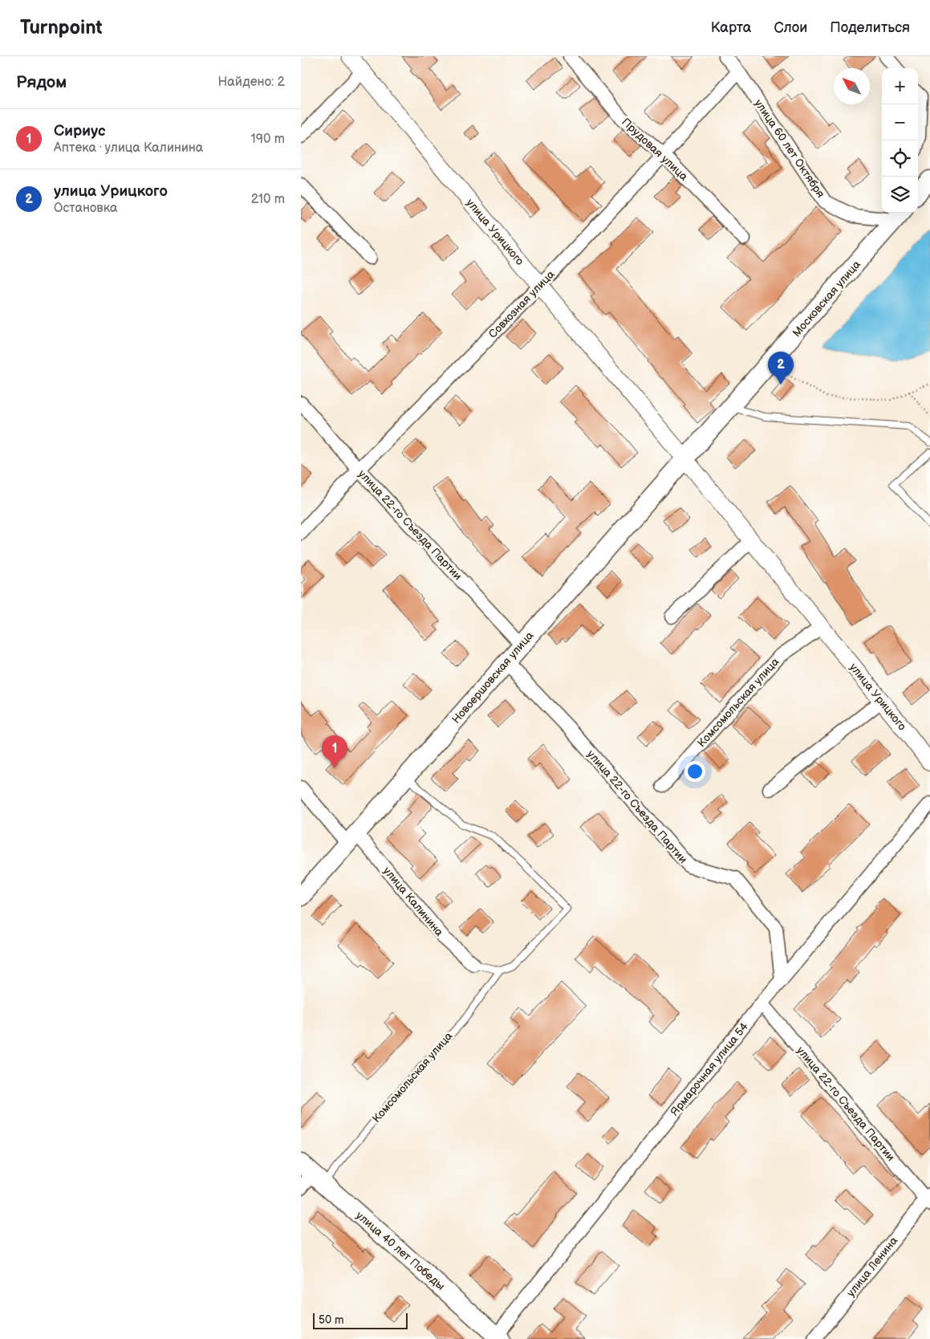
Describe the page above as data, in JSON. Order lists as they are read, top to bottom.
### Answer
{
  "streets": {
    "main road": ["Московская улица", "Новоершовская улица", "улица 40 лет Победы"],
    "street": [
      "улица 60 лет Октября",
      "Прудовая улица",
      "улица Урицкого",
      "Совхозная улица",
      "улица 22-го Съезда Партии",
      "Комсомольская улица",
      "улица Калинина",
      "Ярмарочная улица 54",
      "улица Ленина"
    ]
  },
  "crossings": [
    ["улица 60 лет Октября", "Московская улица"],
    ["улица 60 лет Октября", "Совхозная улица"],
    ["Прудовая улица", "Совхозная улица"],
    ["улица Урицкого", "Московская улица"],
    ["улица Урицкого", "Совхозная улица"],
    ["улица Урицкого", "Новоершовская улица"],
    ["улица Урицкого", "Комсомольская улица"],
    ["Московская улица", "Новоершовская улица"],
    ["Совхозная улица", "улица 22-го Съезда Партии"],
    ["улица 22-го Съезда Партии", "Новоершовская улица"],
    ["улица 22-го Съезда Партии", "Ярмарочная улица 54"],
    ["улица 22-го Съезда Партии", "улица Ленина"],
    ["Новоершовская улица", "улица Калинина"],
    ["Комсомольская улица", "улица 40 лет Победы"],
    ["Ярмарочная улица 54", "улица 40 лет Победы"]
  ],
  "scale_bar": "50 m",
  "north": "top left",
  "page": {
    "header": "Turnpoint",
    "nav": ["Карта", "Слои", "Поделиться"],
    "heading": ["Рядом", "Найдено: 2"],
    "map_buttons": ["+", "−"],
    "list": [
      {
        "mark": "1",
        "name": "Сириус",
        "note": "Аптека · улица Калинина",
        "value": "190 m"
      },
      {
        "mark": "2",
        "name": "улица Урицкого",
        "note": "Остановка",
        "value": "210 m"
      }
    ],
    "pins": ["2", "1"],
    "scale": "50 m"
  }
}
